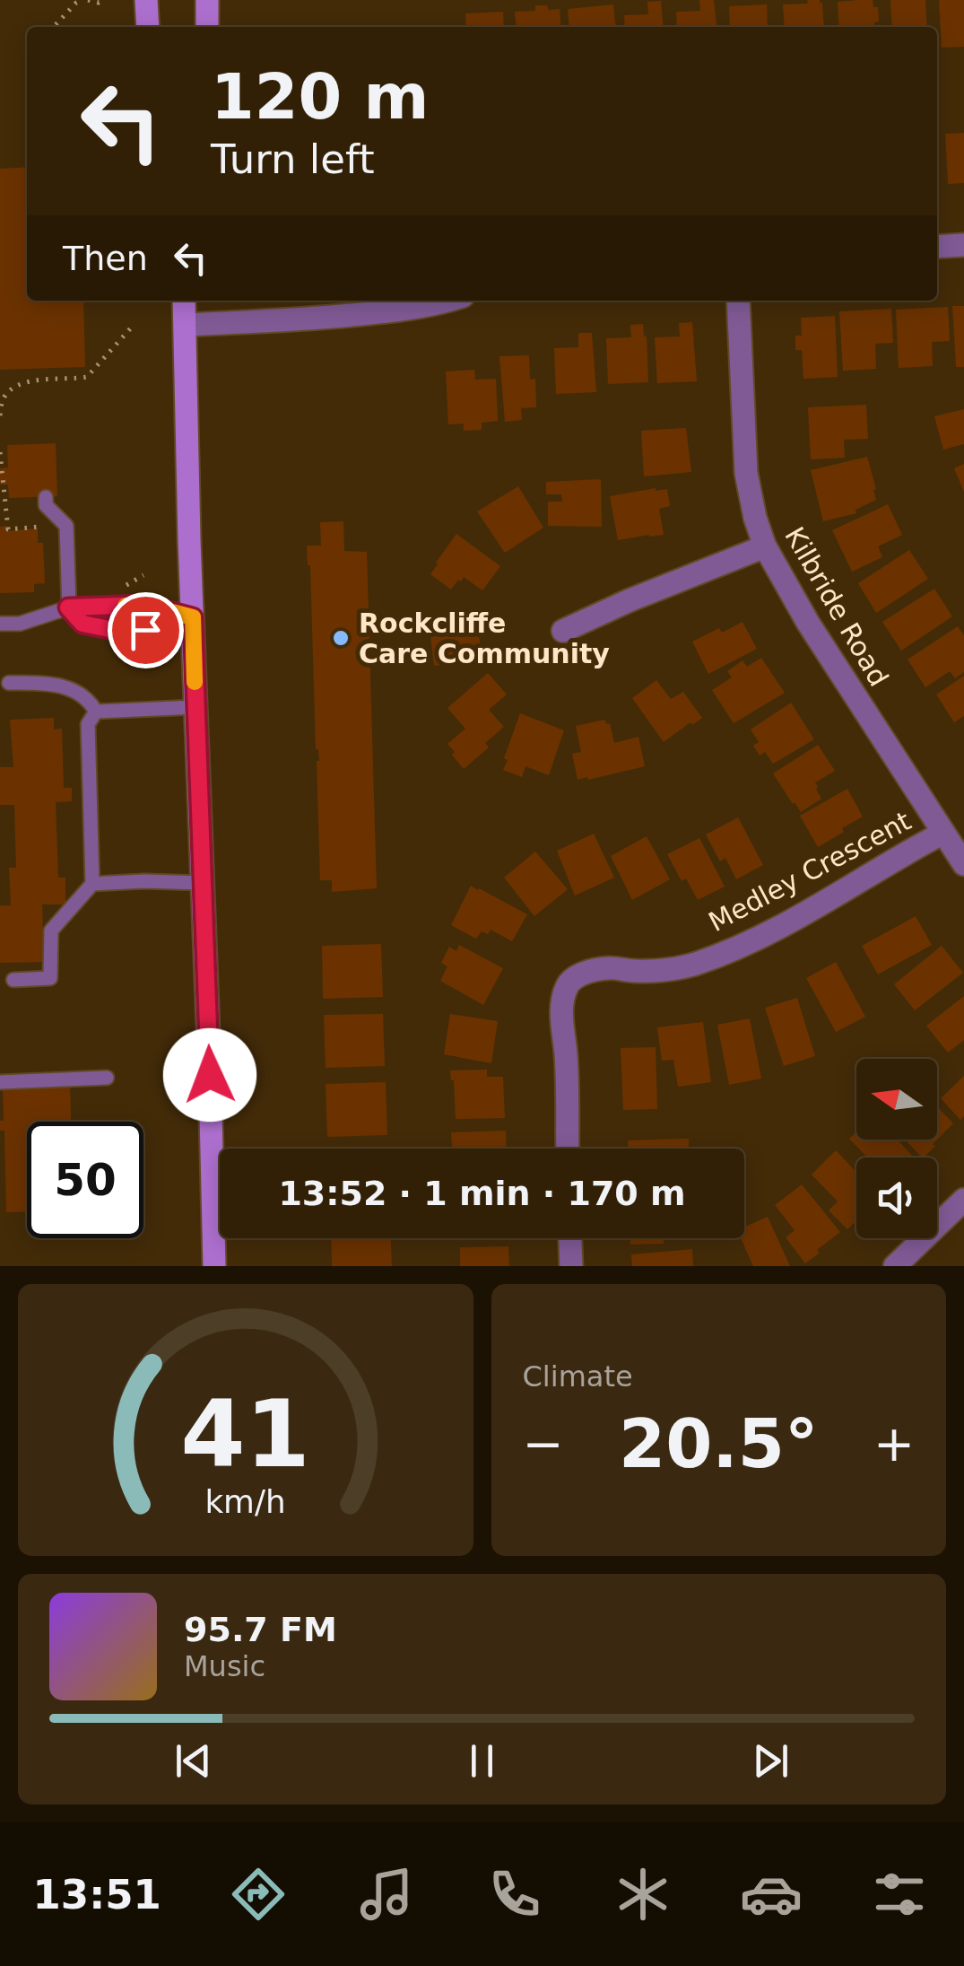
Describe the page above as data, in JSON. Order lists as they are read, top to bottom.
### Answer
{
  "streets": {
    "street": ["Kilbride Road", "Medley Crescent"]
  },
  "crossings": [
    ["Kilbride Road", "Medley Crescent"]
  ],
  "places": ["Rockcliffe Care Community"],
  "north": "left",
  "page": {
    "turn": ["120 m", "Turn left"],
    "then": "Then",
    "limit": "50",
    "trip": "13:52 · 1 min · 170 m",
    "tile": "Climate",
    "heat": ["−", "20.5°", "+"],
    "song": ["95.7 FM", "Music"],
    "tabs": "13:51",
    "gauge": ["41", "km/h"]
  }
}
